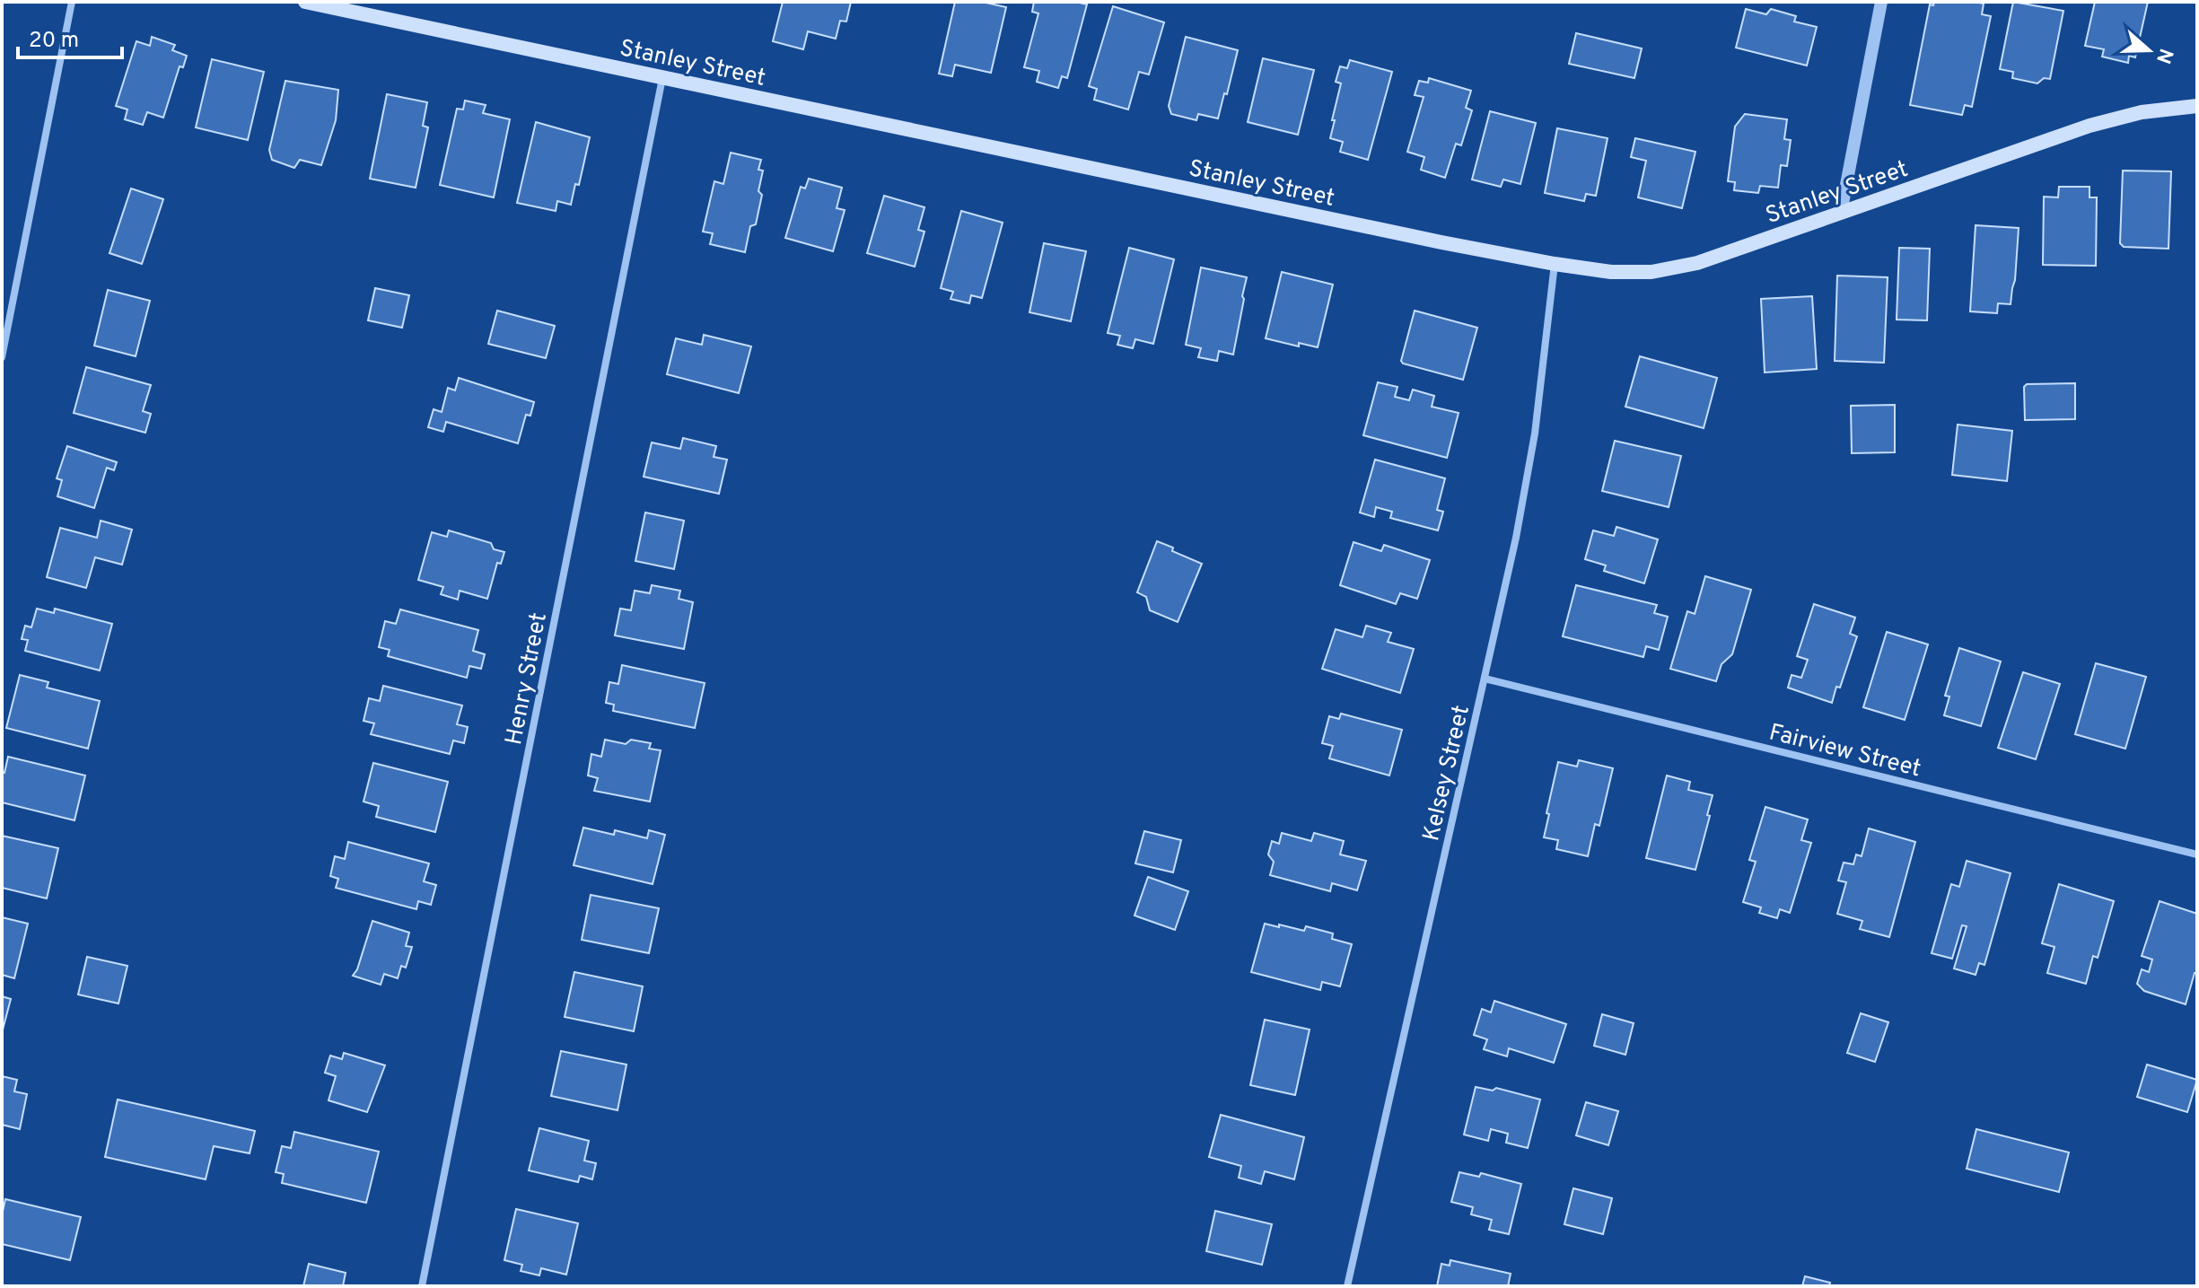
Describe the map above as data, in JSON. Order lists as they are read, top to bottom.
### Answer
{
  "streets": {
    "main road": ["Stanley Street"],
    "street": ["Henry Street", "Fairview Street", "Kelsey Street"]
  },
  "crossings": [
    ["Stanley Street", "Henry Street"],
    ["Stanley Street", "Kelsey Street"],
    ["Fairview Street", "Kelsey Street"]
  ],
  "scale_bar": "20 m",
  "north": "right"
}
